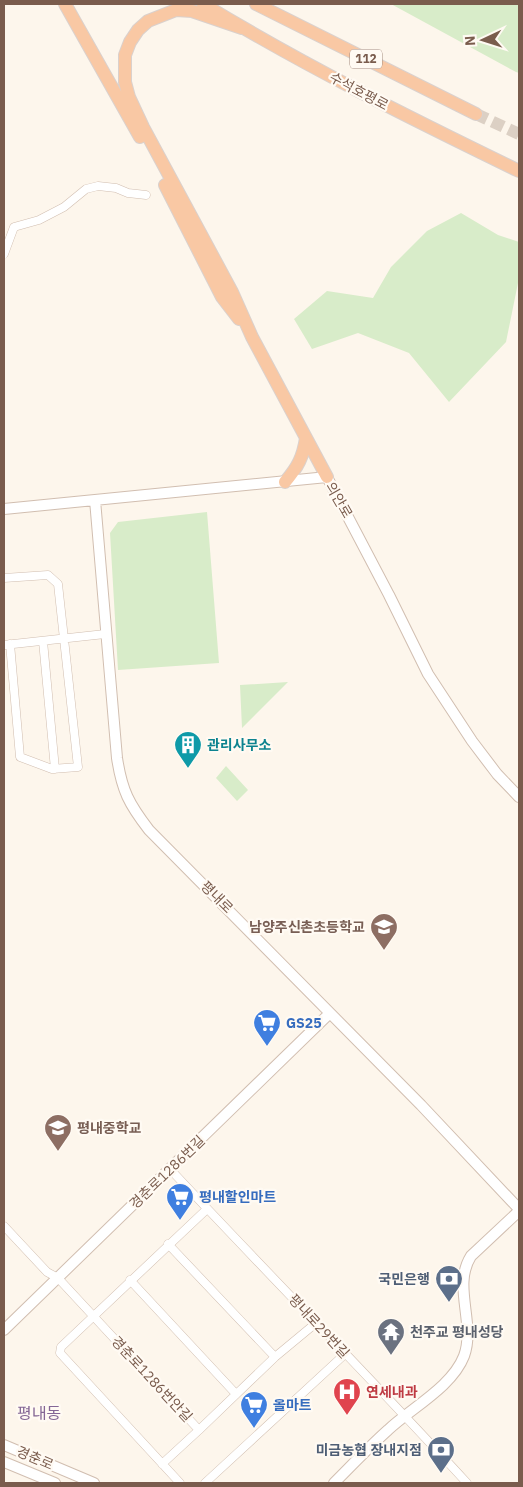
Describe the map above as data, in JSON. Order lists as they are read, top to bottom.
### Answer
{
  "streets": {
    "highway": ["112", "수석호평로"],
    "street": [
      "의안로",
      "평내로",
      "경춘로1286번길",
      "평내로29번길",
      "경춘로1286번안길",
      "경춘로"
    ]
  },
  "crossings": [
    ["의안로", "평내로"],
    ["평내로", "경춘로1286번길"],
    ["경춘로1286번길", "평내로29번길"],
    ["경춘로1286번길", "경춘로1286번안길"],
    ["평내로29번길", "경춘로1286번안길"]
  ],
  "districts": ["평내동"],
  "places": {
    "building": ["관리사무소"],
    "school or university": ["남양주신촌초등학교", "평내중학교"],
    "supermarket": ["GS25", "평내할인마트", "올마트"],
    "bank": ["국민은행", "미금농협 장내지점"],
    "temple": ["천주교 평내성당"],
    "hospital": ["연세내과"]
  },
  "north": "left"
}
